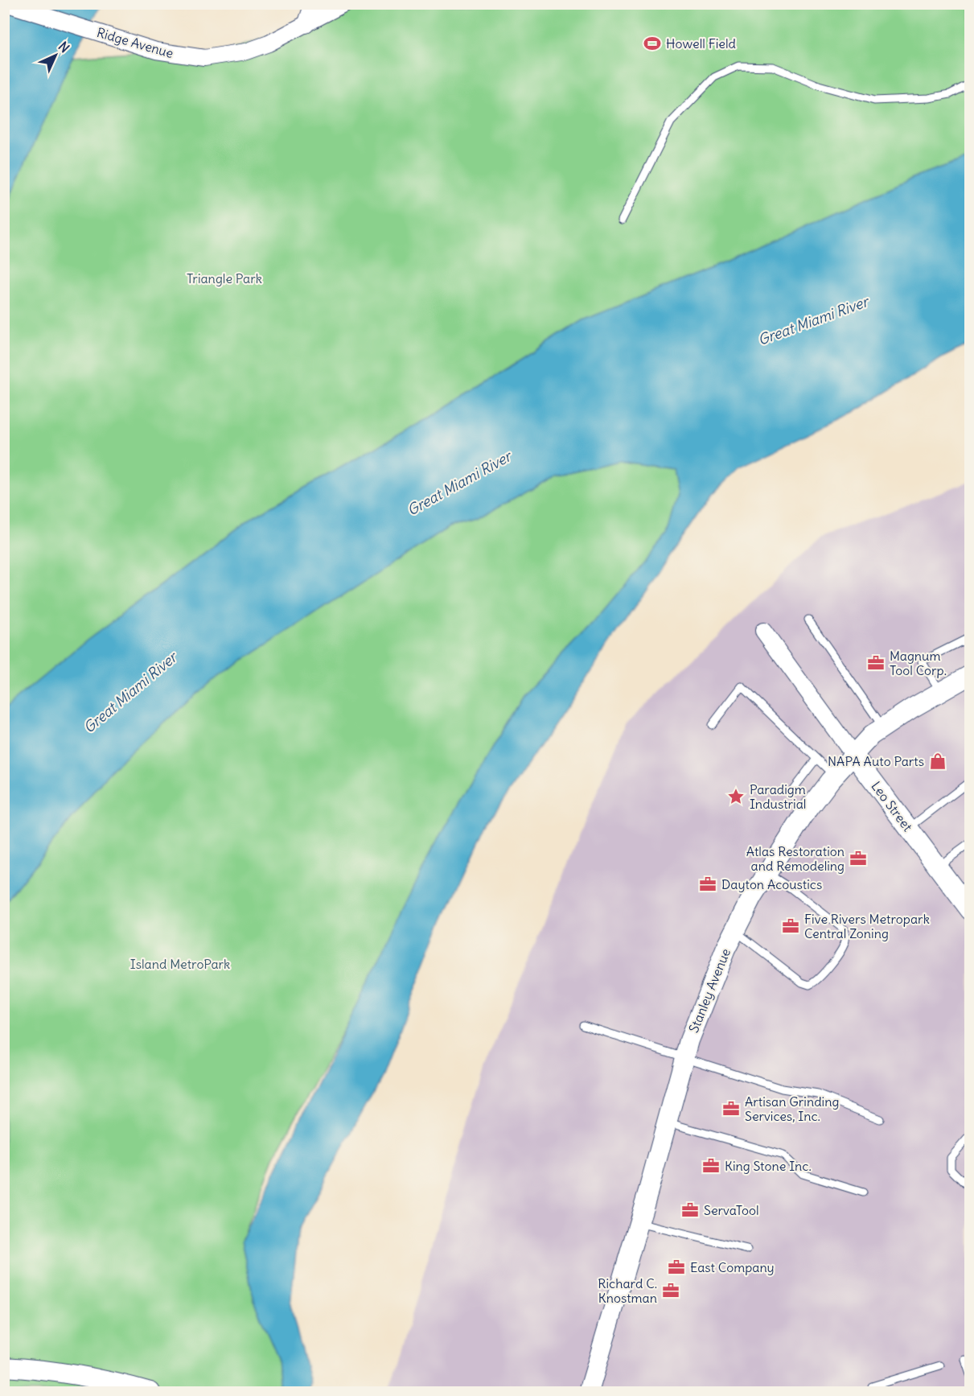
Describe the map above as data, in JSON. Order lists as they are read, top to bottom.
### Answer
{
  "streets": {
    "street": ["Ridge Avenue", "Leo Street", "Stanley Avenue"]
  },
  "crossings": [
    ["Leo Street", "Stanley Avenue"]
  ],
  "water": ["Great Miami River"],
  "parks": ["Triangle Park", "Island MetroPark"],
  "places": {
    "sports": ["Howell Field"],
    "office": [
      "Magnum Tool Corp.",
      "Atlas Restoration and Remodeling",
      "Dayton Acoustics",
      "Five Rivers Metropark Central Zoning",
      "Artisan Grinding Services, Inc.",
      "King Stone Inc.",
      "ServaTool",
      "East Company",
      "Richard C. Knostman"
    ],
    "shop": ["NAPA Auto Parts"],
    "place": ["Paradigm Industrial"]
  },
  "north": "top right"
}
